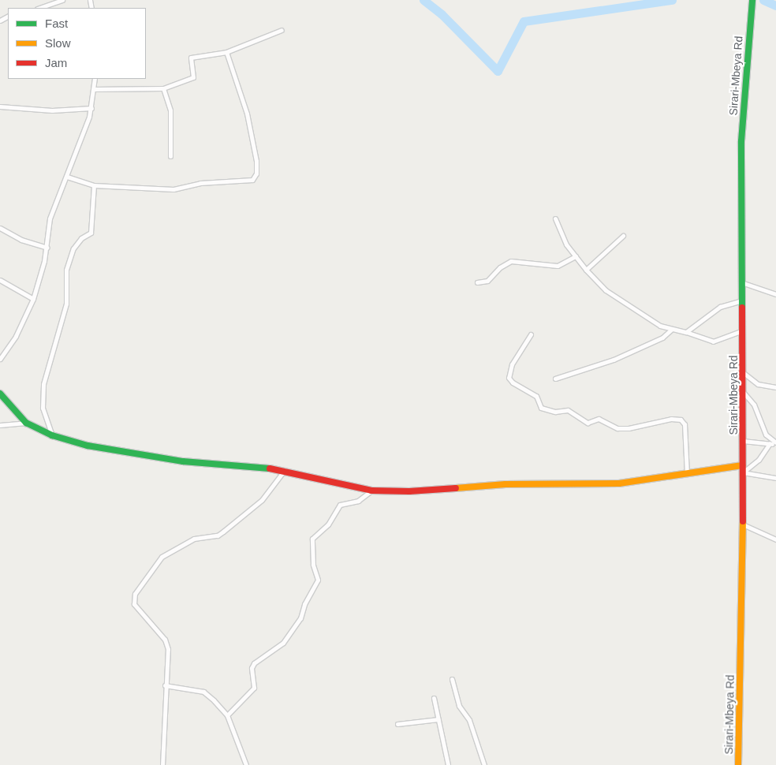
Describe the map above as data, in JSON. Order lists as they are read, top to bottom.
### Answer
{
  "streets": {
    "main road": ["Sirari-Mbeya Rd"]
  },
  "legend": ["Fast", "Slow", "Jam"]
}
